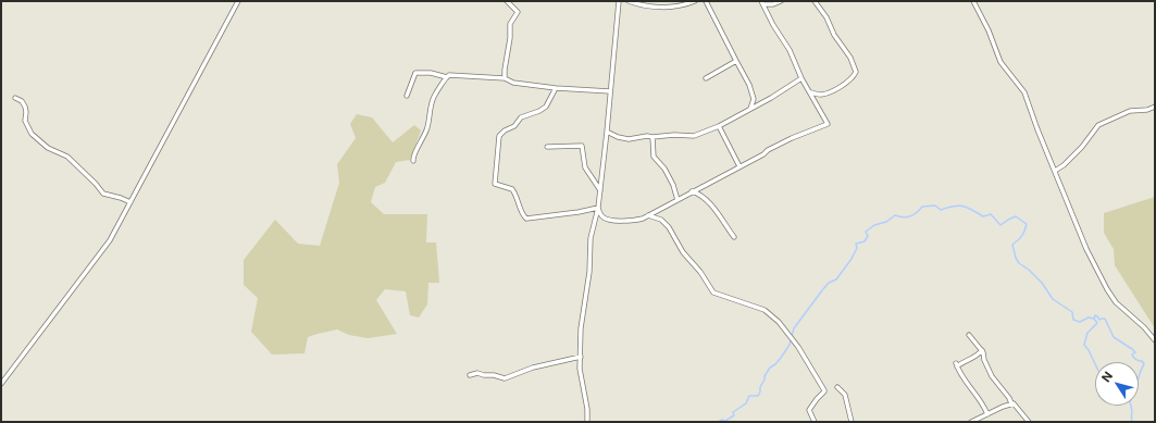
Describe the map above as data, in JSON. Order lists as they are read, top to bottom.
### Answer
{
  "north": "top left"
}
